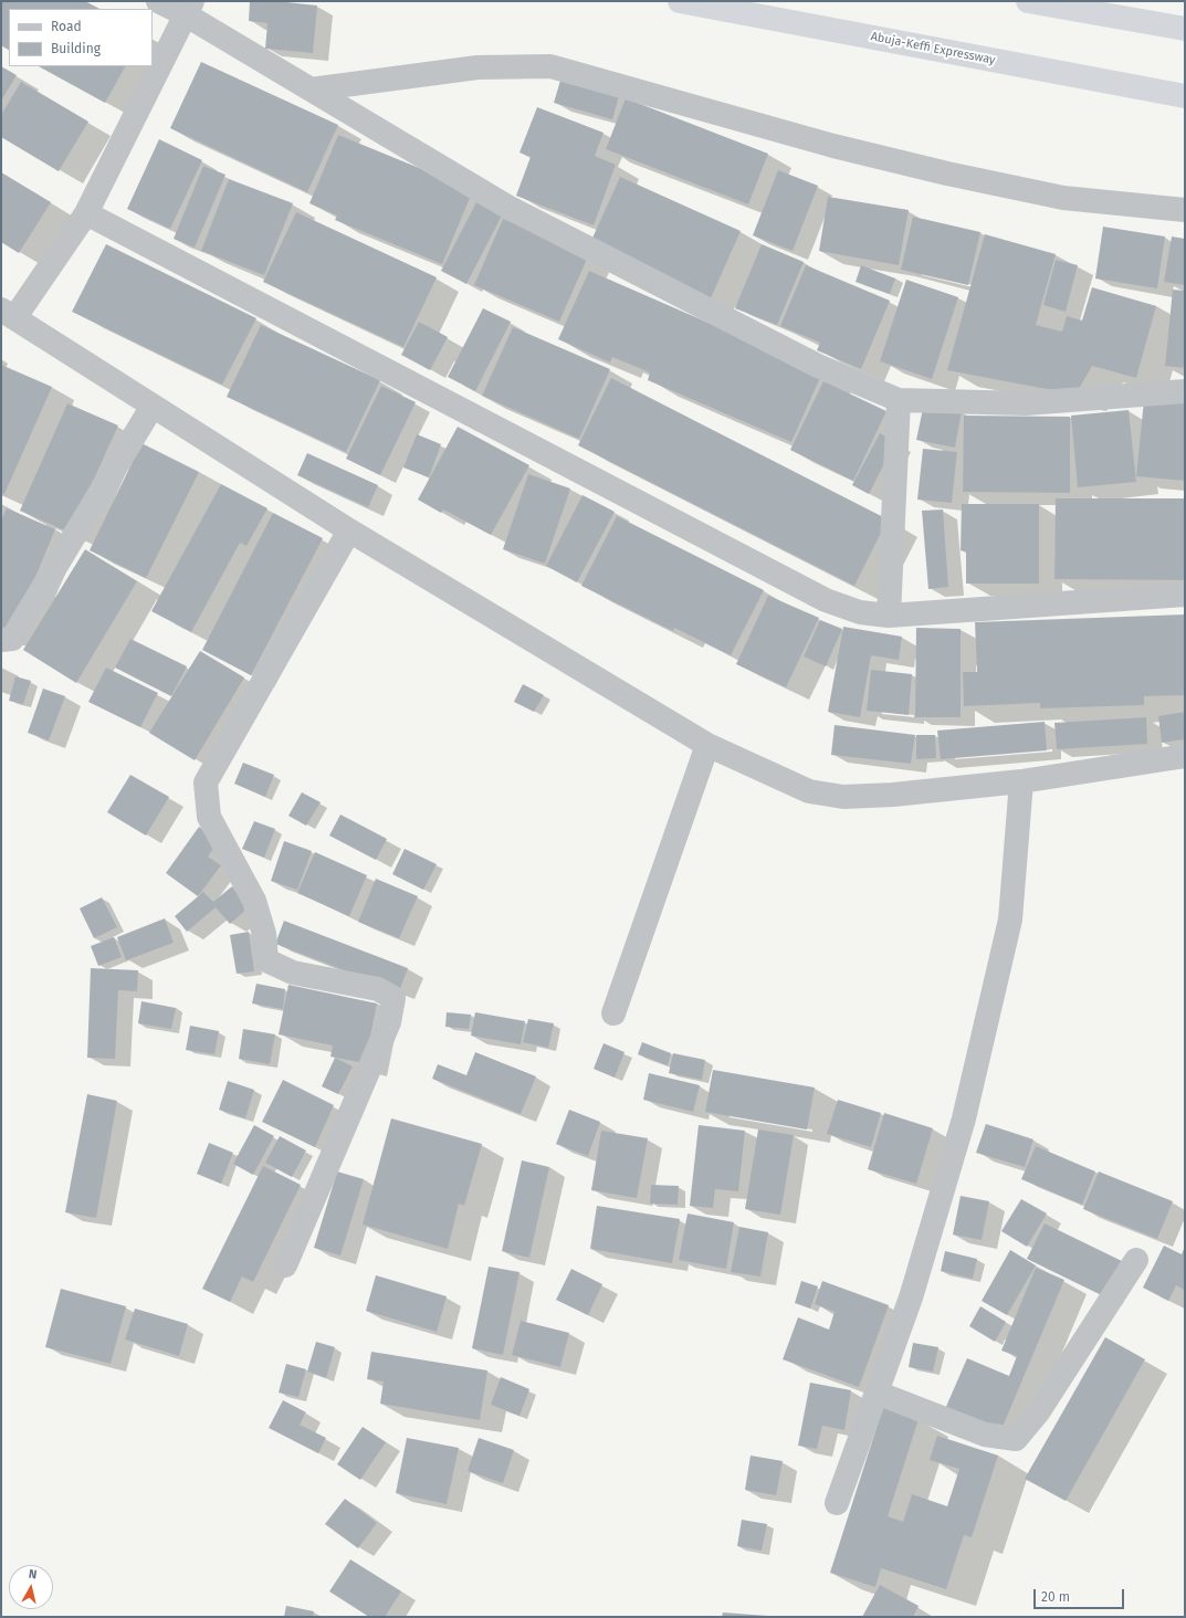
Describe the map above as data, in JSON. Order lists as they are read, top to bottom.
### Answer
{
  "streets": {
    "highway": ["Abuja-Keffi Expressway"]
  },
  "legend": ["Road", "Building"],
  "scale_bar": "20 m",
  "north": "top"
}
